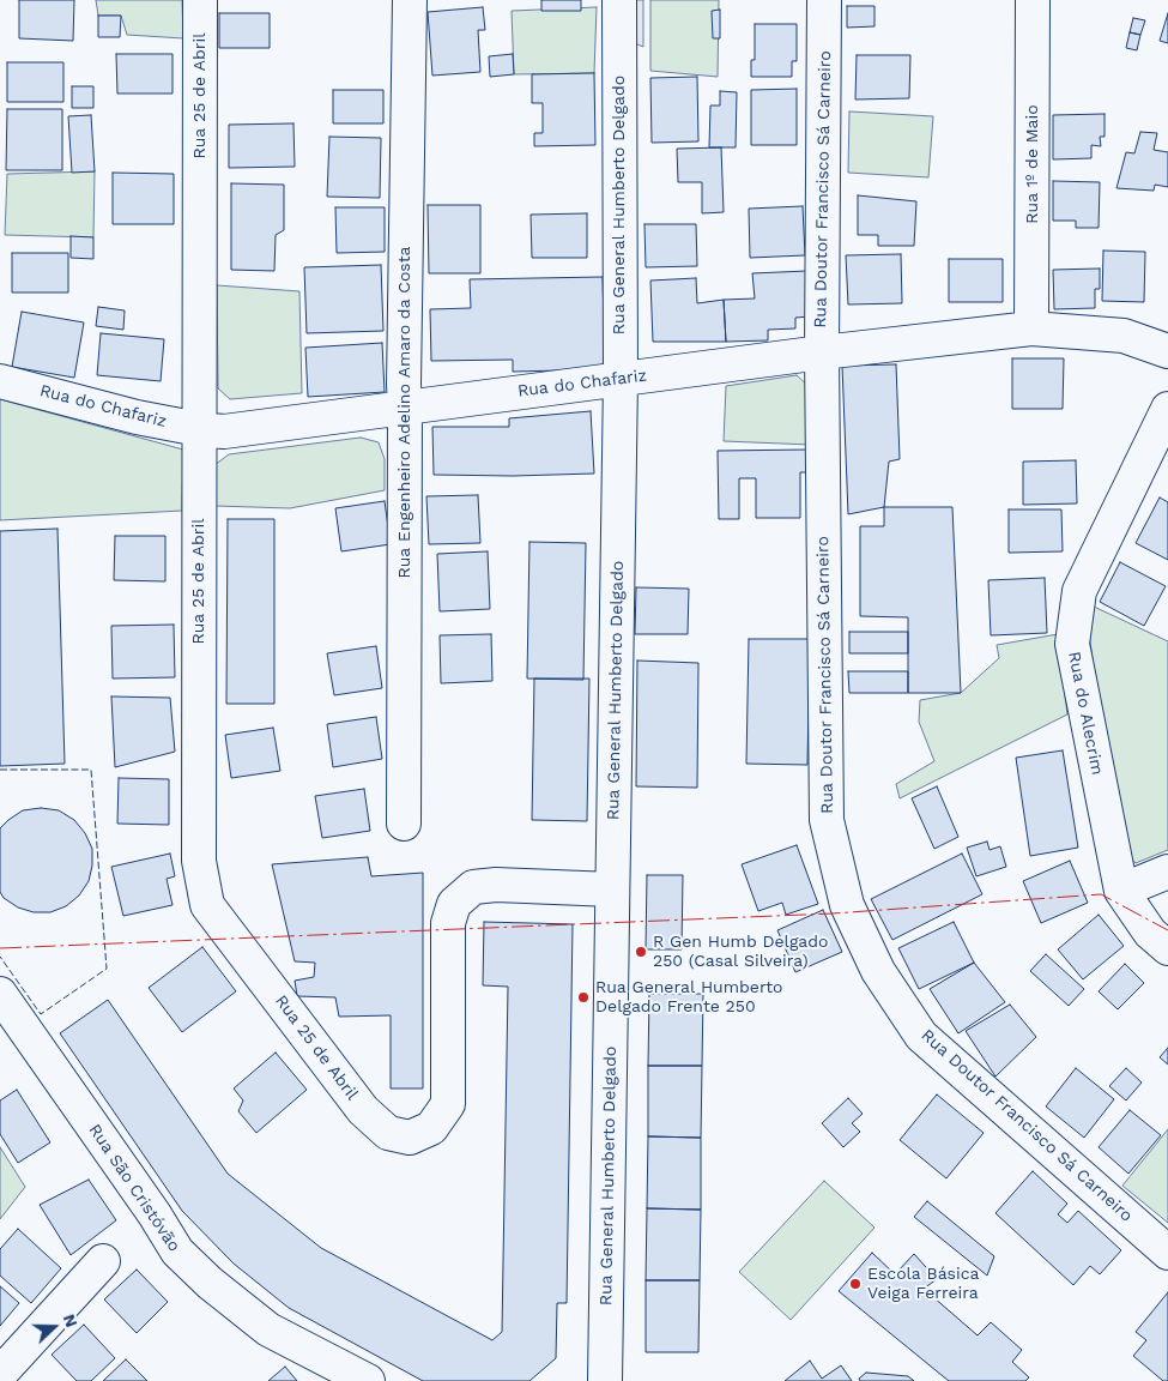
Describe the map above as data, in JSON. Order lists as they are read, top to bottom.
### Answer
{
  "streets": {
    "street": [
      "Rua 25 de Abril",
      "Rua 1º de Maio",
      "Rua Doutor Francisco Sá Carneiro",
      "Rua General Humberto Delgado",
      "Rua do Chafariz",
      "Rua Engenheiro Adelino Amaro da Costa",
      "Rua do Alecrim",
      "Rua São Cristóvão"
    ]
  },
  "crossings": [
    ["Rua 25 de Abril", "Rua General Humberto Delgado"],
    ["Rua 25 de Abril", "Rua do Chafariz"],
    ["Rua 1º de Maio", "Rua do Chafariz"],
    ["Rua Doutor Francisco Sá Carneiro", "Rua do Chafariz"],
    ["Rua General Humberto Delgado", "Rua do Chafariz"],
    ["Rua do Chafariz", "Rua Engenheiro Adelino Amaro da Costa"]
  ],
  "places": ["R Gen Humb Delgado 250 (Casal Silveira)", "Rua General Humberto Delgado Frente 250", "Escola Básica Veiga Ferreira"],
  "north": "right"
}
